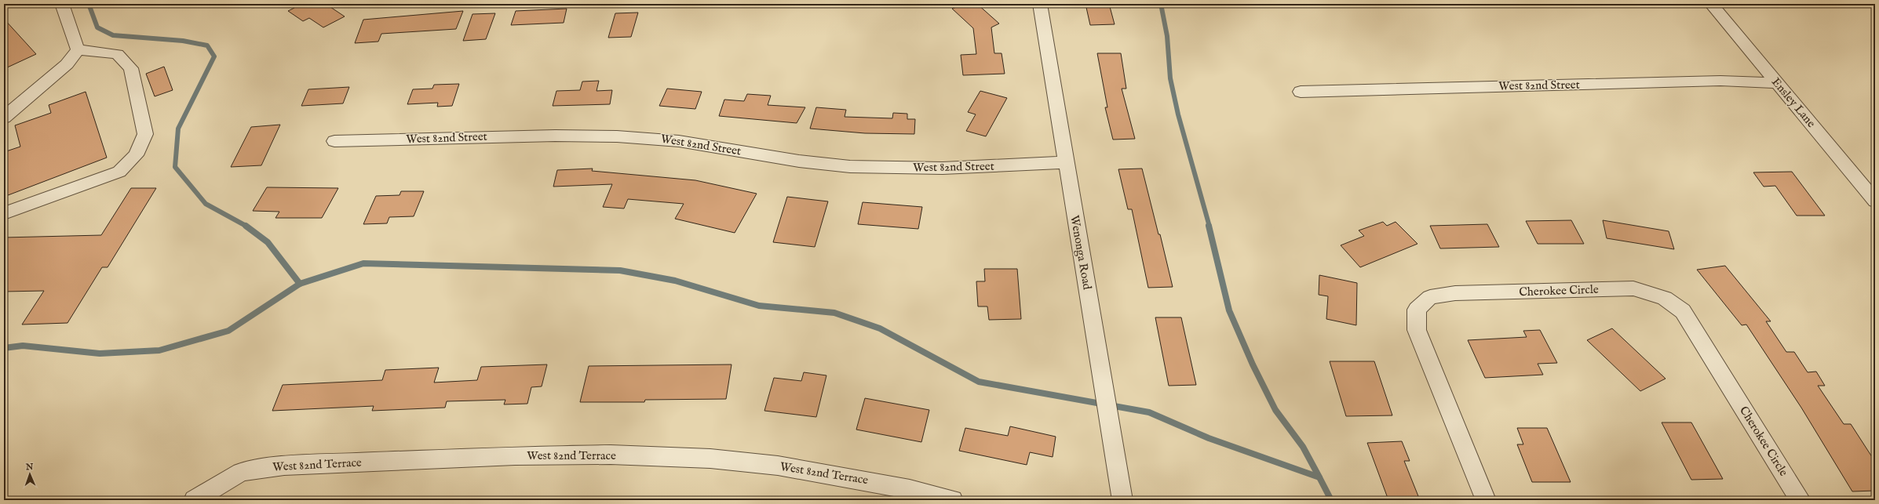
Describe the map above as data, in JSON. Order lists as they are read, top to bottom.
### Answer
{
  "streets": {
    "street": [
      "West 82nd Street",
      "Ensley Lane",
      "Wenonga Road",
      "Cherokee Circle",
      "West 82nd Terrace"
    ]
  },
  "crossings": [
    ["West 82nd Street", "Ensley Lane"],
    ["West 82nd Street", "Wenonga Road"]
  ],
  "north": "top"
}
